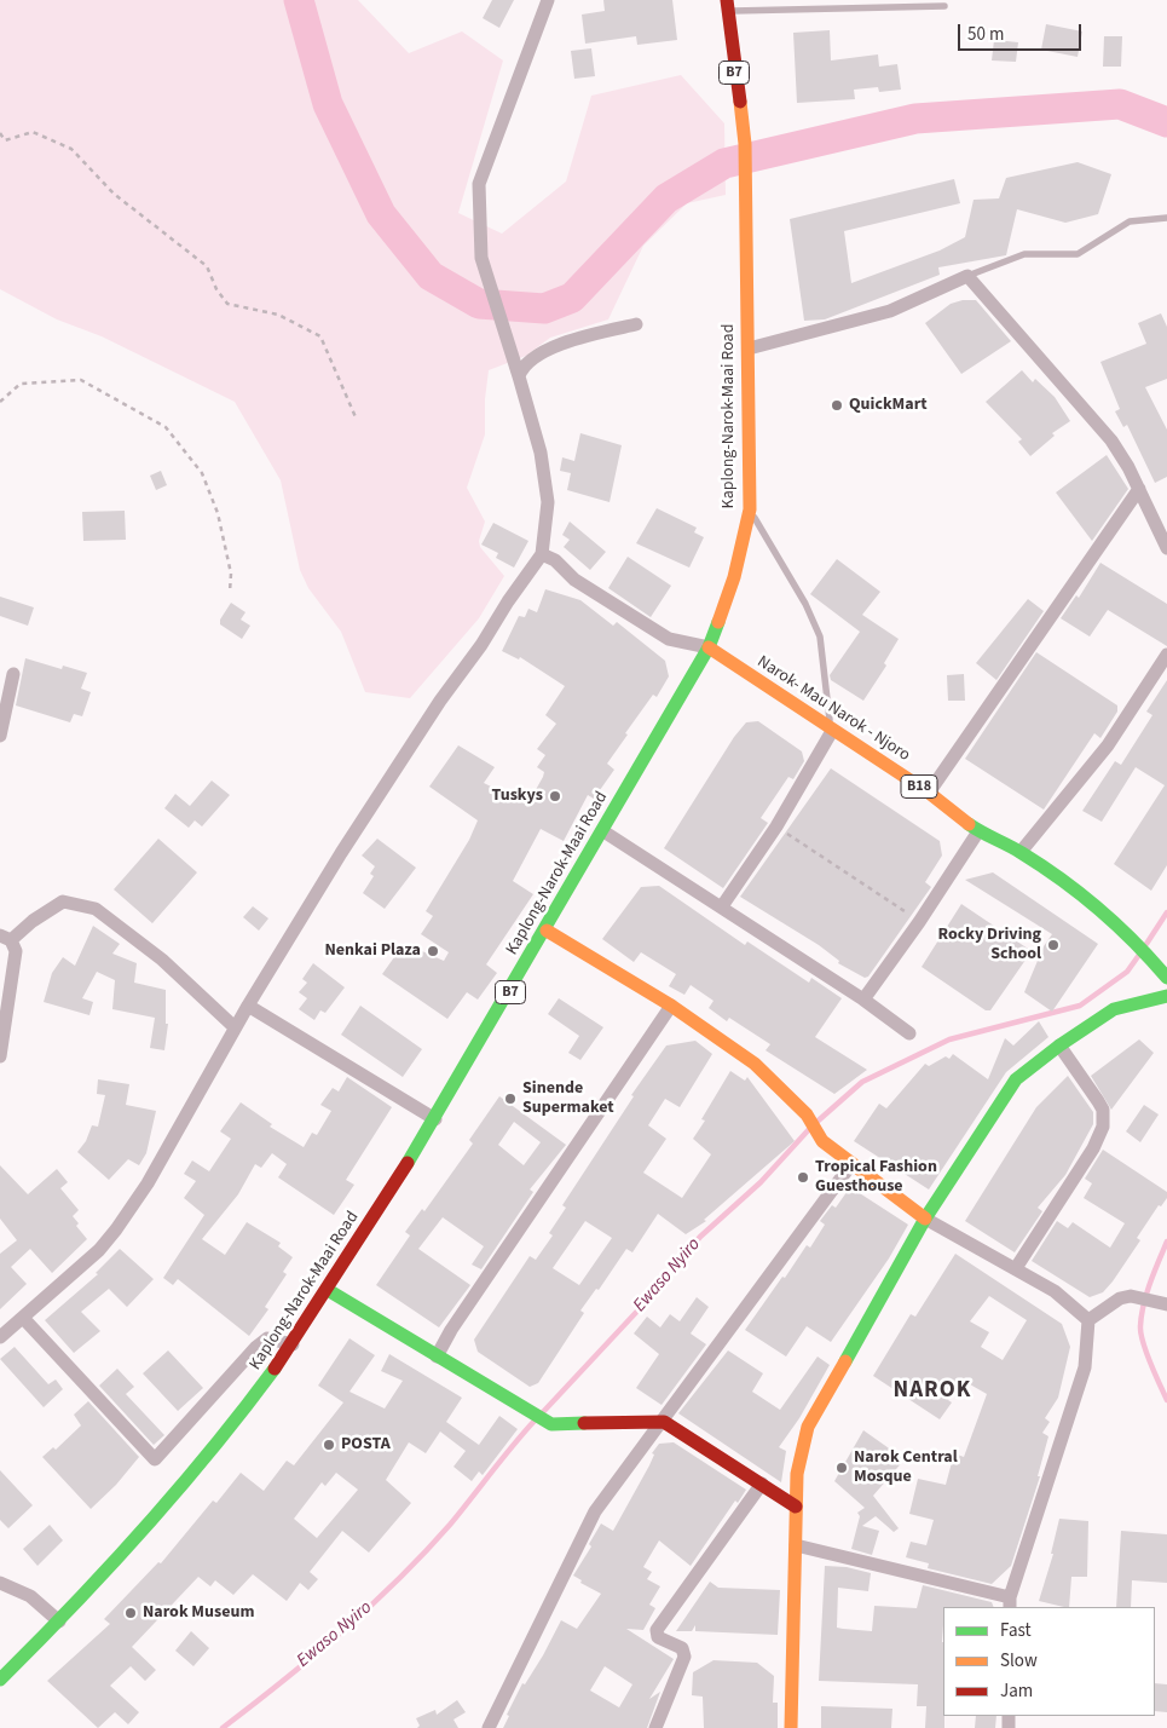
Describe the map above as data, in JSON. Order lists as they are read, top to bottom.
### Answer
{
  "streets": {
    "main road": [
      "B7",
      "Kaplong-Narok-Maai Road",
      "Narok- Mau Narok - Njoro",
      "B18"
    ]
  },
  "crossings": [
    ["Kaplong-Narok-Maai Road", "Narok- Mau Narok - Njoro"]
  ],
  "districts": ["NAROK"],
  "water": ["Ewaso Nyiro"],
  "places": [
    "QuickMart",
    "Tuskys",
    "Rocky Driving School",
    "Nenkai Plaza",
    "Sinende Supermaket",
    "Tropical Fashion Guesthouse",
    "POSTA",
    "Narok Central Mosque",
    "Narok Museum"
  ],
  "legend": ["Fast", "Slow", "Jam"],
  "scale_bar": "50 m"
}
